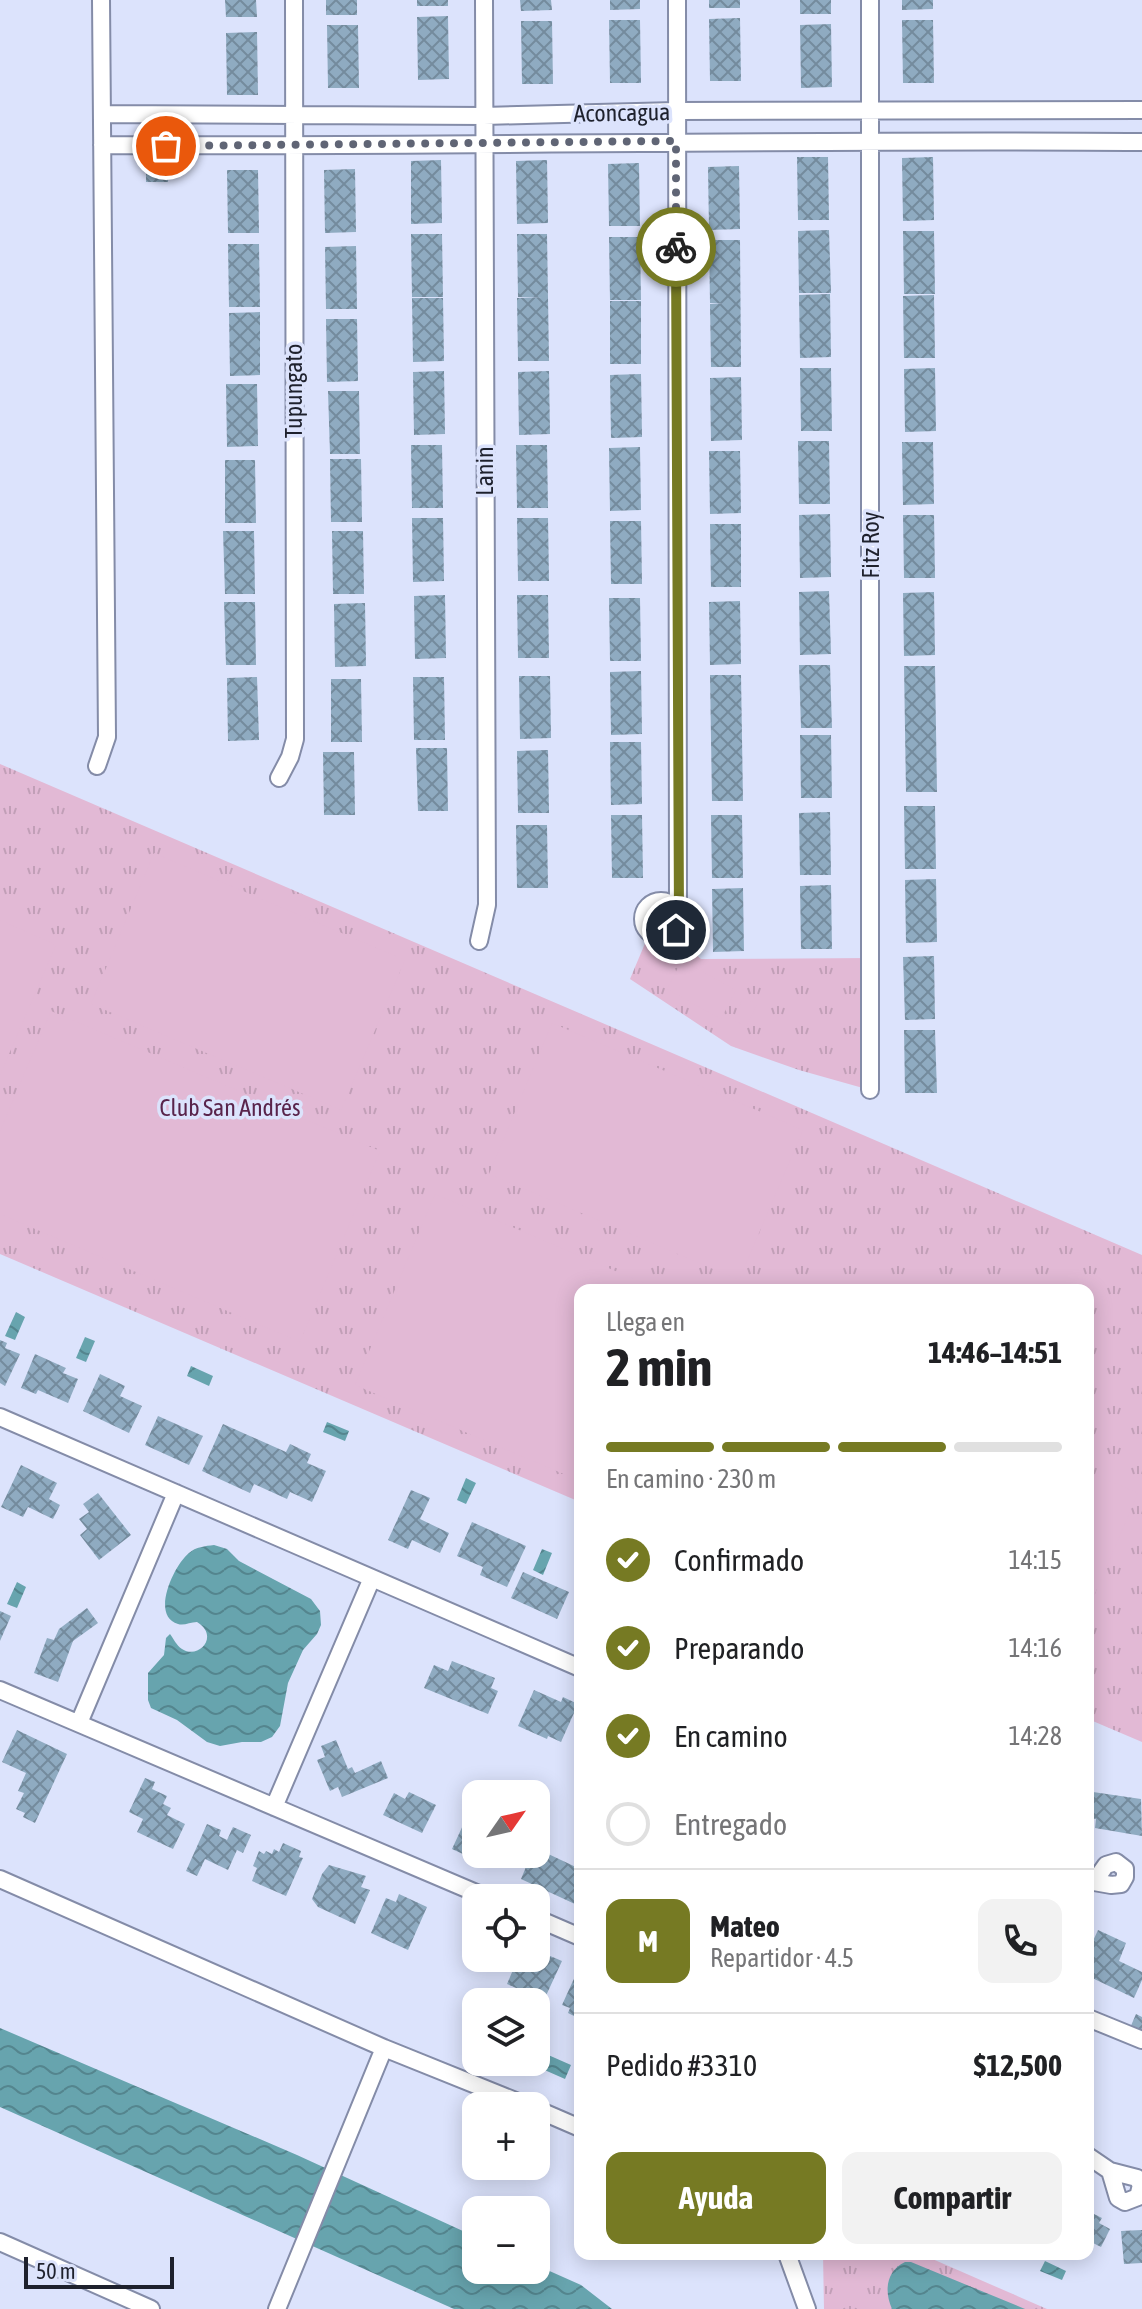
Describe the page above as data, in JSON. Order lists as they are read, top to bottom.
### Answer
{
  "streets": {
    "street": [
      "Aconcagua",
      "Tupungato",
      "Lanin",
      "Fitz Roy"
    ]
  },
  "crossings": [
    ["Aconcagua", "Tupungato"],
    ["Aconcagua", "Lanin"],
    ["Aconcagua", "Fitz Roy"]
  ],
  "parks": ["Club San Andrés"],
  "scale_bar": "50 m",
  "north": "top right",
  "page": {
    "heading": ["2 min", "Llega en", "14:46–14:51"],
    "panel": [
      "Mateo",
      "Repartidor · 4.5",
      "Pedido #3310",
      "$12,500"
    ],
    "bar": "En camino · 230 m",
    "list": [
      ["Confirmado", "14:15"],
      ["Preparando", "14:16"],
      ["En camino", "14:28"],
      "Entregado"
    ],
    "map_buttons": ["+", "−"],
    "round": "M",
    "buttons": ["Ayuda", "Compartir"],
    "scale": "50 m"
  }
}
